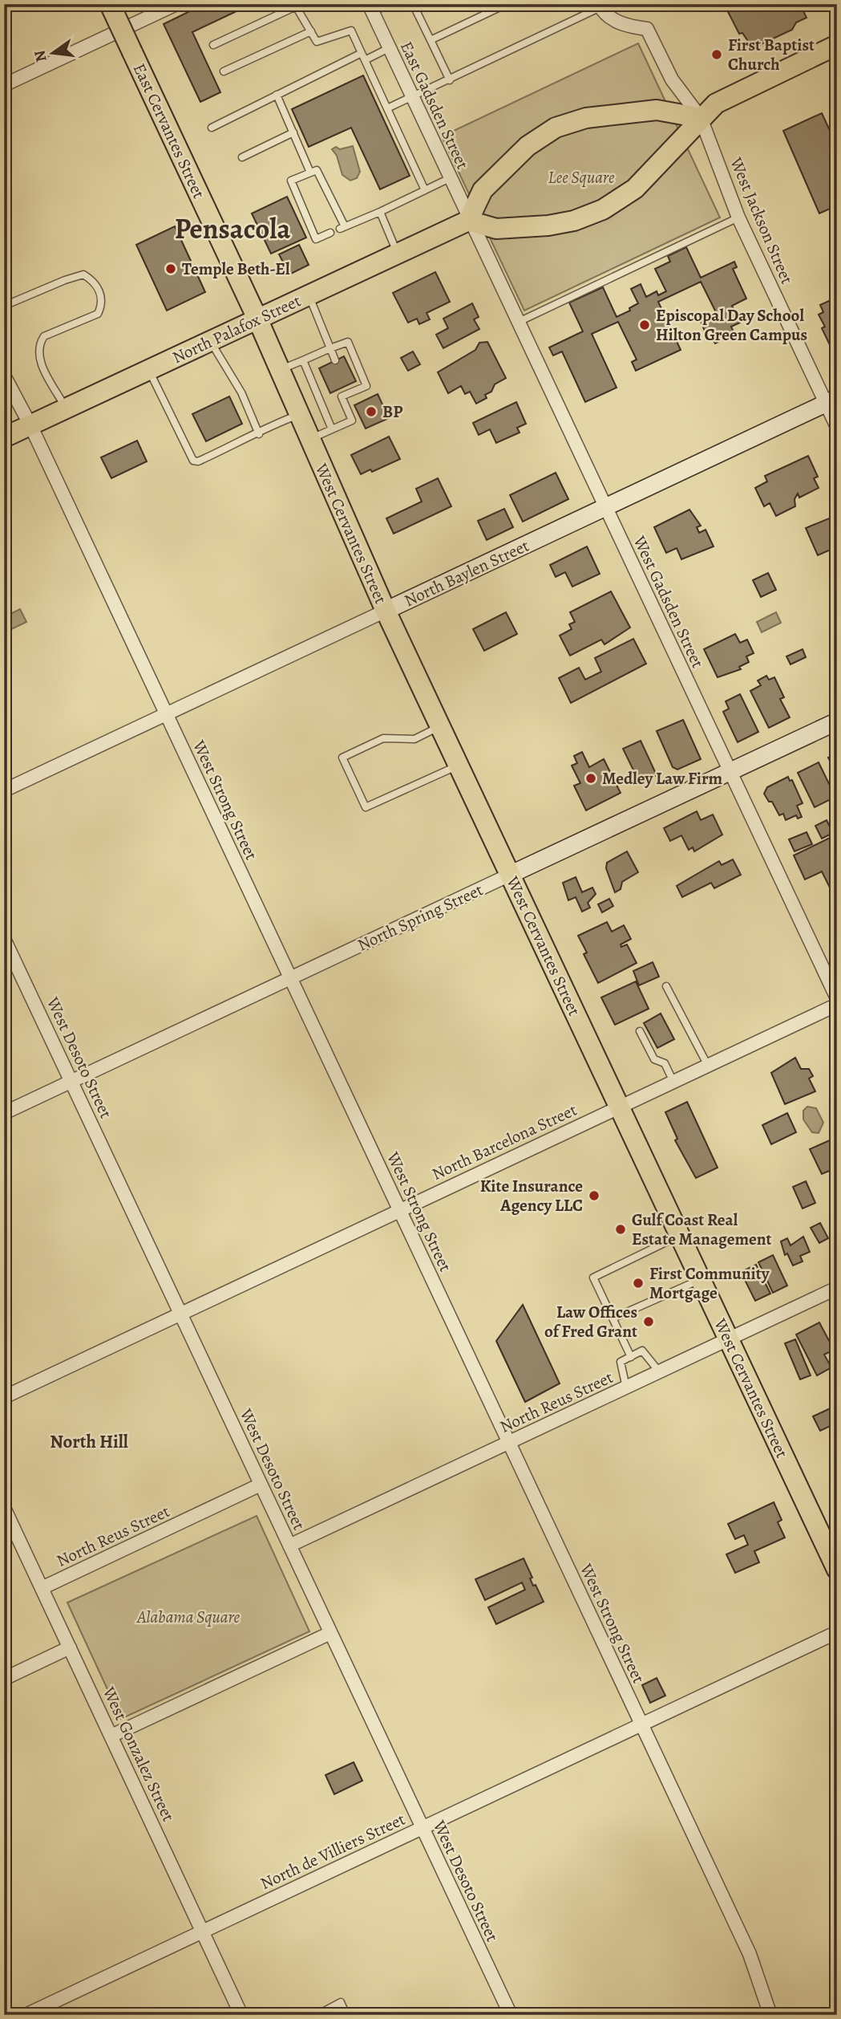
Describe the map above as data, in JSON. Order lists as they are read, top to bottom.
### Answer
{
  "streets": {
    "main road": ["East Cervantes Street", "North Palafox Street", "West Cervantes Street"],
    "street": [
      "East Gadsden Street",
      "West Jackson Street",
      "North Baylen Street",
      "West Gadsden Street",
      "West Strong Street",
      "North Spring Street",
      "West Desoto Street",
      "North Barcelona Street",
      "North Reus Street",
      "West Gonzalez Street",
      "North de Villiers Street"
    ]
  },
  "crossings": [
    ["East Gadsden Street", "North Palafox Street"],
    ["East Gadsden Street", "West Gadsden Street"],
    ["East Cervantes Street", "North Palafox Street"],
    ["East Cervantes Street", "West Cervantes Street"],
    ["West Jackson Street", "North Baylen Street"],
    ["North Palafox Street", "West Cervantes Street"],
    ["North Palafox Street", "West Gadsden Street"],
    ["North Palafox Street", "West Strong Street"],
    ["West Cervantes Street", "North Baylen Street"],
    ["West Cervantes Street", "North Spring Street"],
    ["West Cervantes Street", "North Barcelona Street"],
    ["West Cervantes Street", "North Reus Street"],
    ["North Baylen Street", "West Gadsden Street"],
    ["North Baylen Street", "West Strong Street"],
    ["West Gadsden Street", "North Spring Street"],
    ["West Strong Street", "North Spring Street"],
    ["West Strong Street", "North Barcelona Street"],
    ["West Strong Street", "North Reus Street"],
    ["West Strong Street", "North de Villiers Street"],
    ["North Spring Street", "West Desoto Street"],
    ["West Desoto Street", "North Barcelona Street"],
    ["West Desoto Street", "North Reus Street"],
    ["West Desoto Street", "North de Villiers Street"],
    ["North Reus Street", "West Gonzalez Street"],
    ["West Gonzalez Street", "North de Villiers Street"]
  ],
  "districts": ["Pensacola", "North Hill"],
  "parks": ["Lee Square", "Alabama Square"],
  "places": [
    "First Baptist Church",
    "Temple Beth-El",
    "Episcopal Day School Hilton Green Campus",
    "BP",
    "Medley Law Firm",
    "Kite Insurance Agency LLC",
    "Gulf Coast Real Estate Management",
    "First Community Mortgage",
    "Law Offices of Fred Grant"
  ],
  "north": "left"
}
